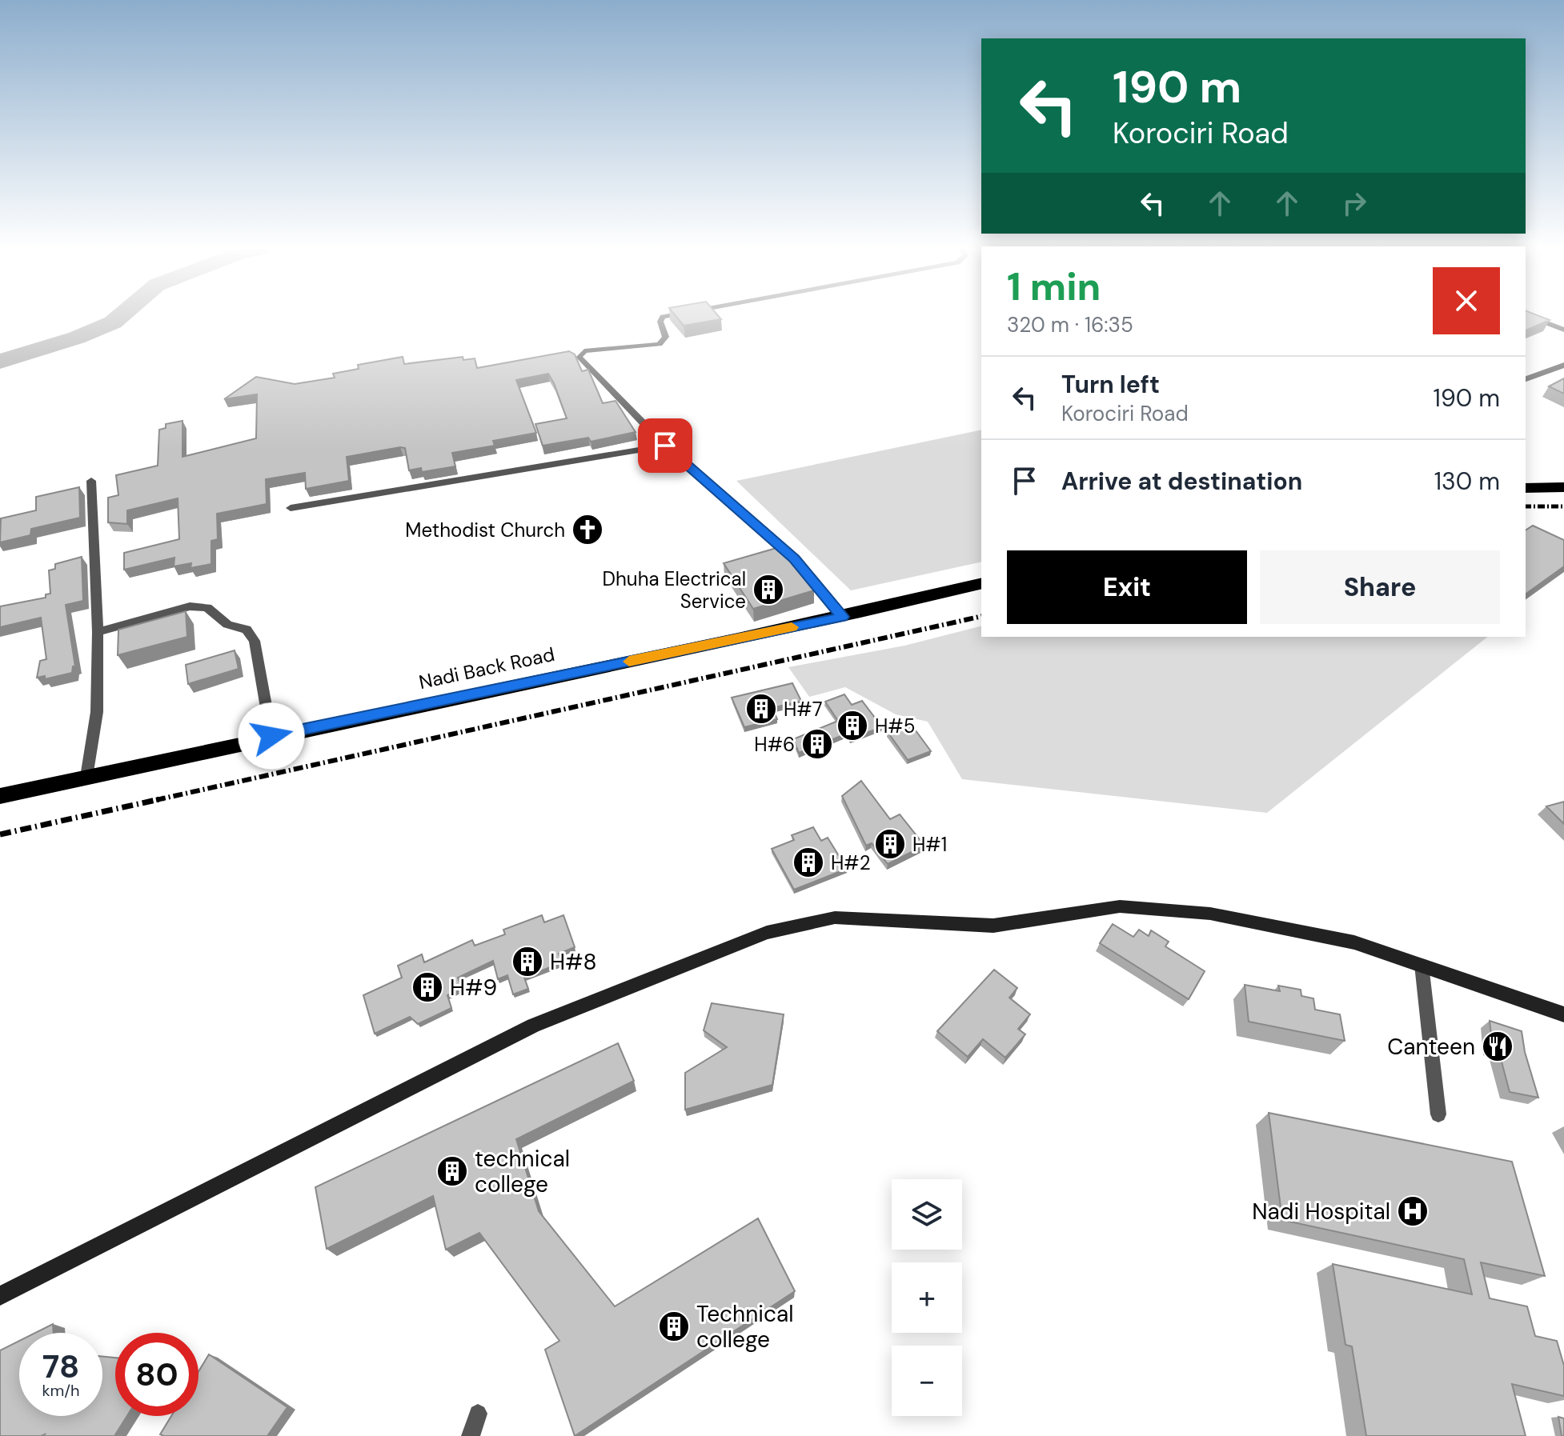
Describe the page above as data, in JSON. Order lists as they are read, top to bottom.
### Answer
{
  "streets": {
    "highway": ["Nadi Back Road"]
  },
  "places": {
    "church": ["Methodist Church"],
    "building": [
      "Dhuha Electrical Service",
      "H#7",
      "H#5",
      "H#6",
      "H#1",
      "H#2",
      "H#8",
      "H#9",
      "technical college",
      "Technical college"
    ],
    "restaurant": ["Canteen"],
    "hospital": ["Nadi Hospital"]
  },
  "page": {
    "turn": ["190 m", "Korociri Road"],
    "heading": ["1 min", "320 m · 16:35"],
    "list": [
      {
        "name": "Turn left",
        "note": "Korociri Road",
        "value": "190 m"
      },
      {
        "name": "Arrive at destination",
        "value": "130 m"
      }
    ],
    "buttons": ["Exit", "Share"],
    "map_buttons": ["+", "−"],
    "speed": "78 km/h",
    "limit": "80"
  }
}
